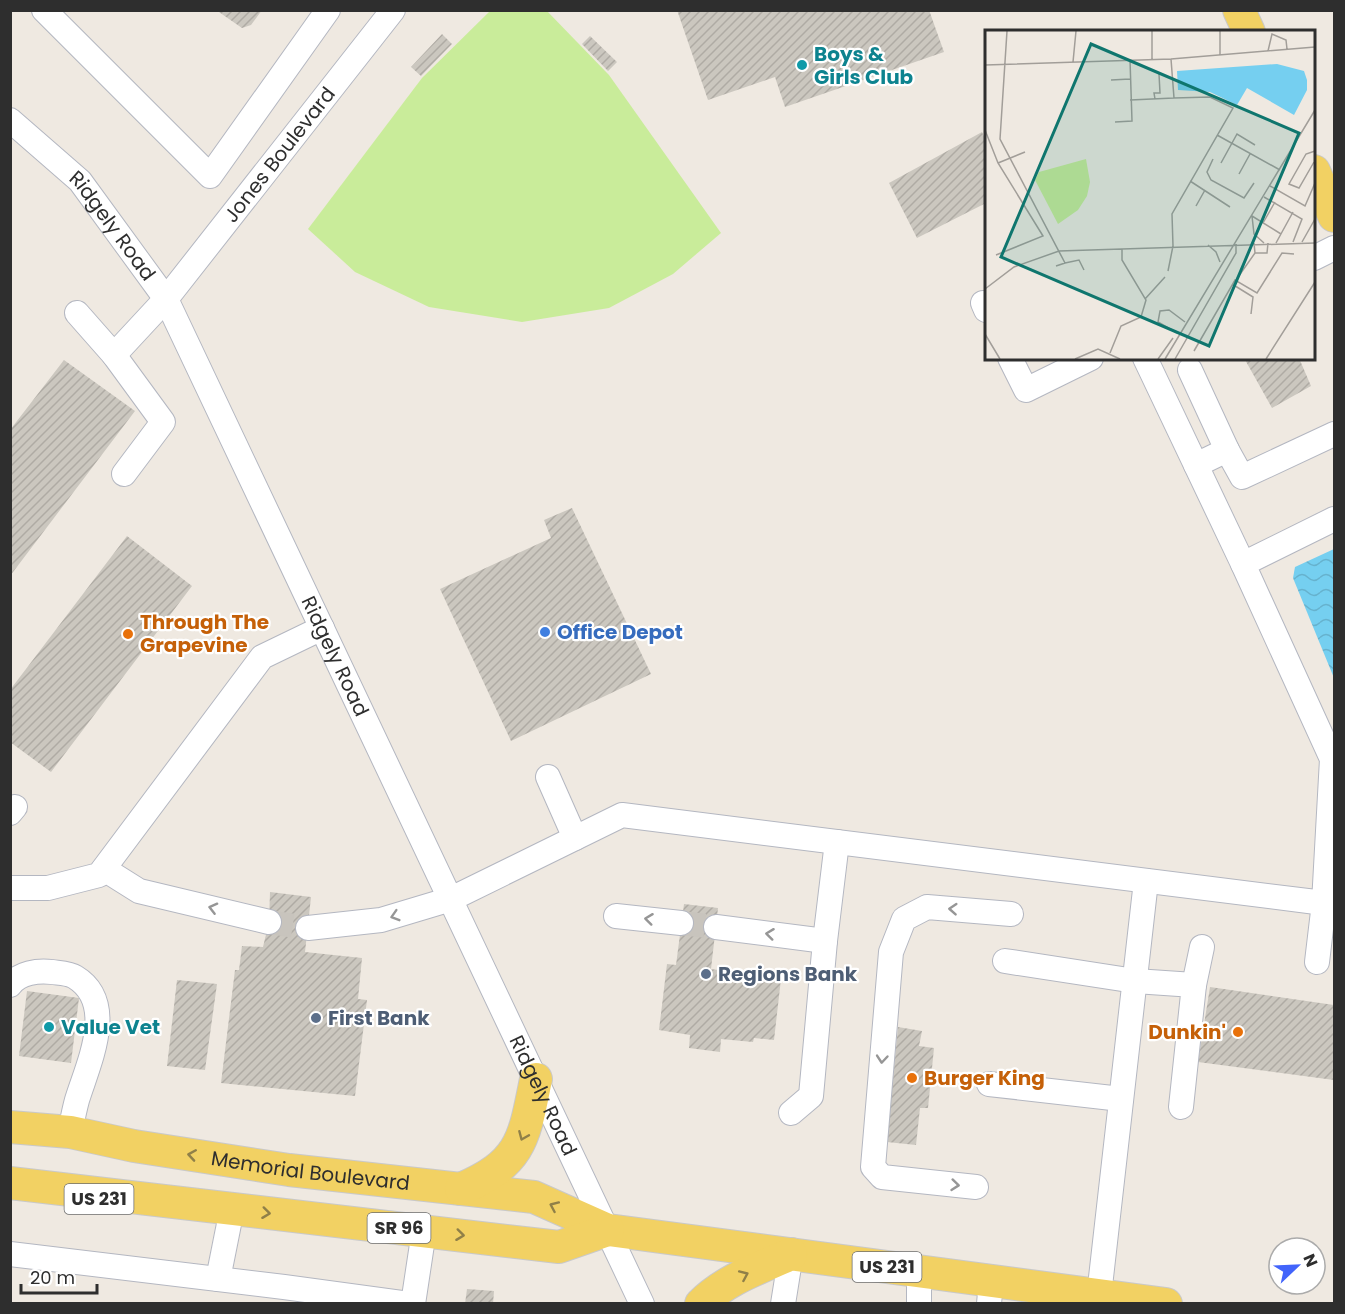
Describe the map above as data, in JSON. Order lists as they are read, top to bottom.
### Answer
{
  "streets": {
    "main road": ["Memorial Boulevard", "US 231", "SR 96"],
    "street": ["Jones Boulevard", "Ridgely Road"]
  },
  "crossings": [
    ["Jones Boulevard", "Ridgely Road"],
    ["Ridgely Road", "Memorial Boulevard"],
    ["Memorial Boulevard", "US 231"]
  ],
  "places": [
    "Boys & Girls Club",
    "Office Depot",
    "Through The Grapevine",
    "Regions Bank",
    "First Bank",
    "Value Vet",
    "Dunkin'",
    "Burger King"
  ],
  "scale_bar": "20 m",
  "north": "top right"
}
